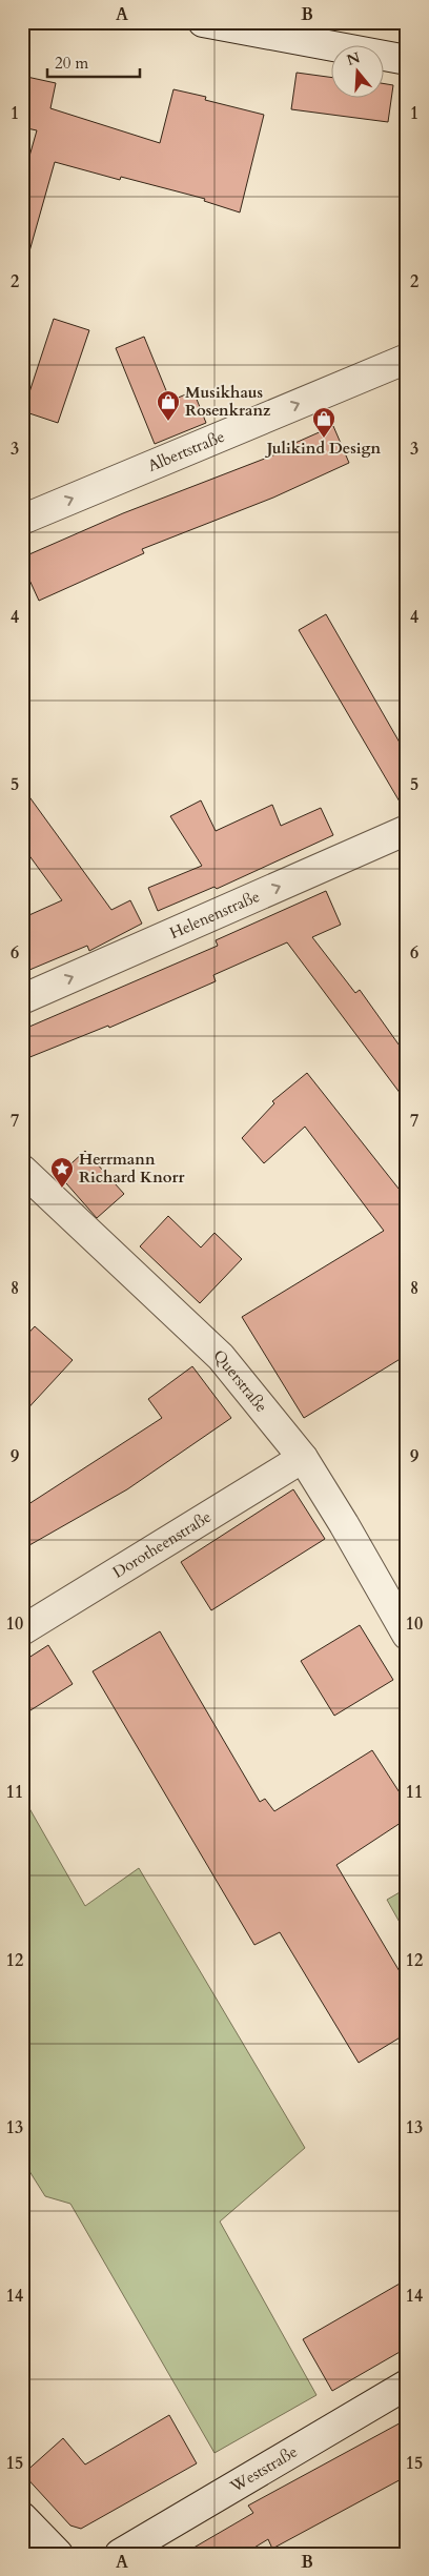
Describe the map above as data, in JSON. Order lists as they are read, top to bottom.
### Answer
{
  "streets": {
    "street": [
      "Albertstraße",
      "Helenenstraße",
      "Querstraße",
      "Dorotheenstraße",
      "Weststraße"
    ]
  },
  "crossings": [
    ["Querstraße", "Dorotheenstraße"]
  ],
  "one_way": ["Albertstraße", "Helenenstraße"],
  "places": {
    "shop": ["Musikhaus Rosenkranz", "Julikind Design"],
    "place": ["Herrmann Richard Knorr"]
  },
  "scale_bar": "20 m",
  "north": "top",
  "grid": {
    "columns": ["A", "B"],
    "rows": [
      "1",
      "2",
      "3",
      "4",
      "5",
      "6",
      "7",
      "8",
      "9",
      "10",
      "11",
      "12",
      "13",
      "14",
      "15"
    ]
  }
}
